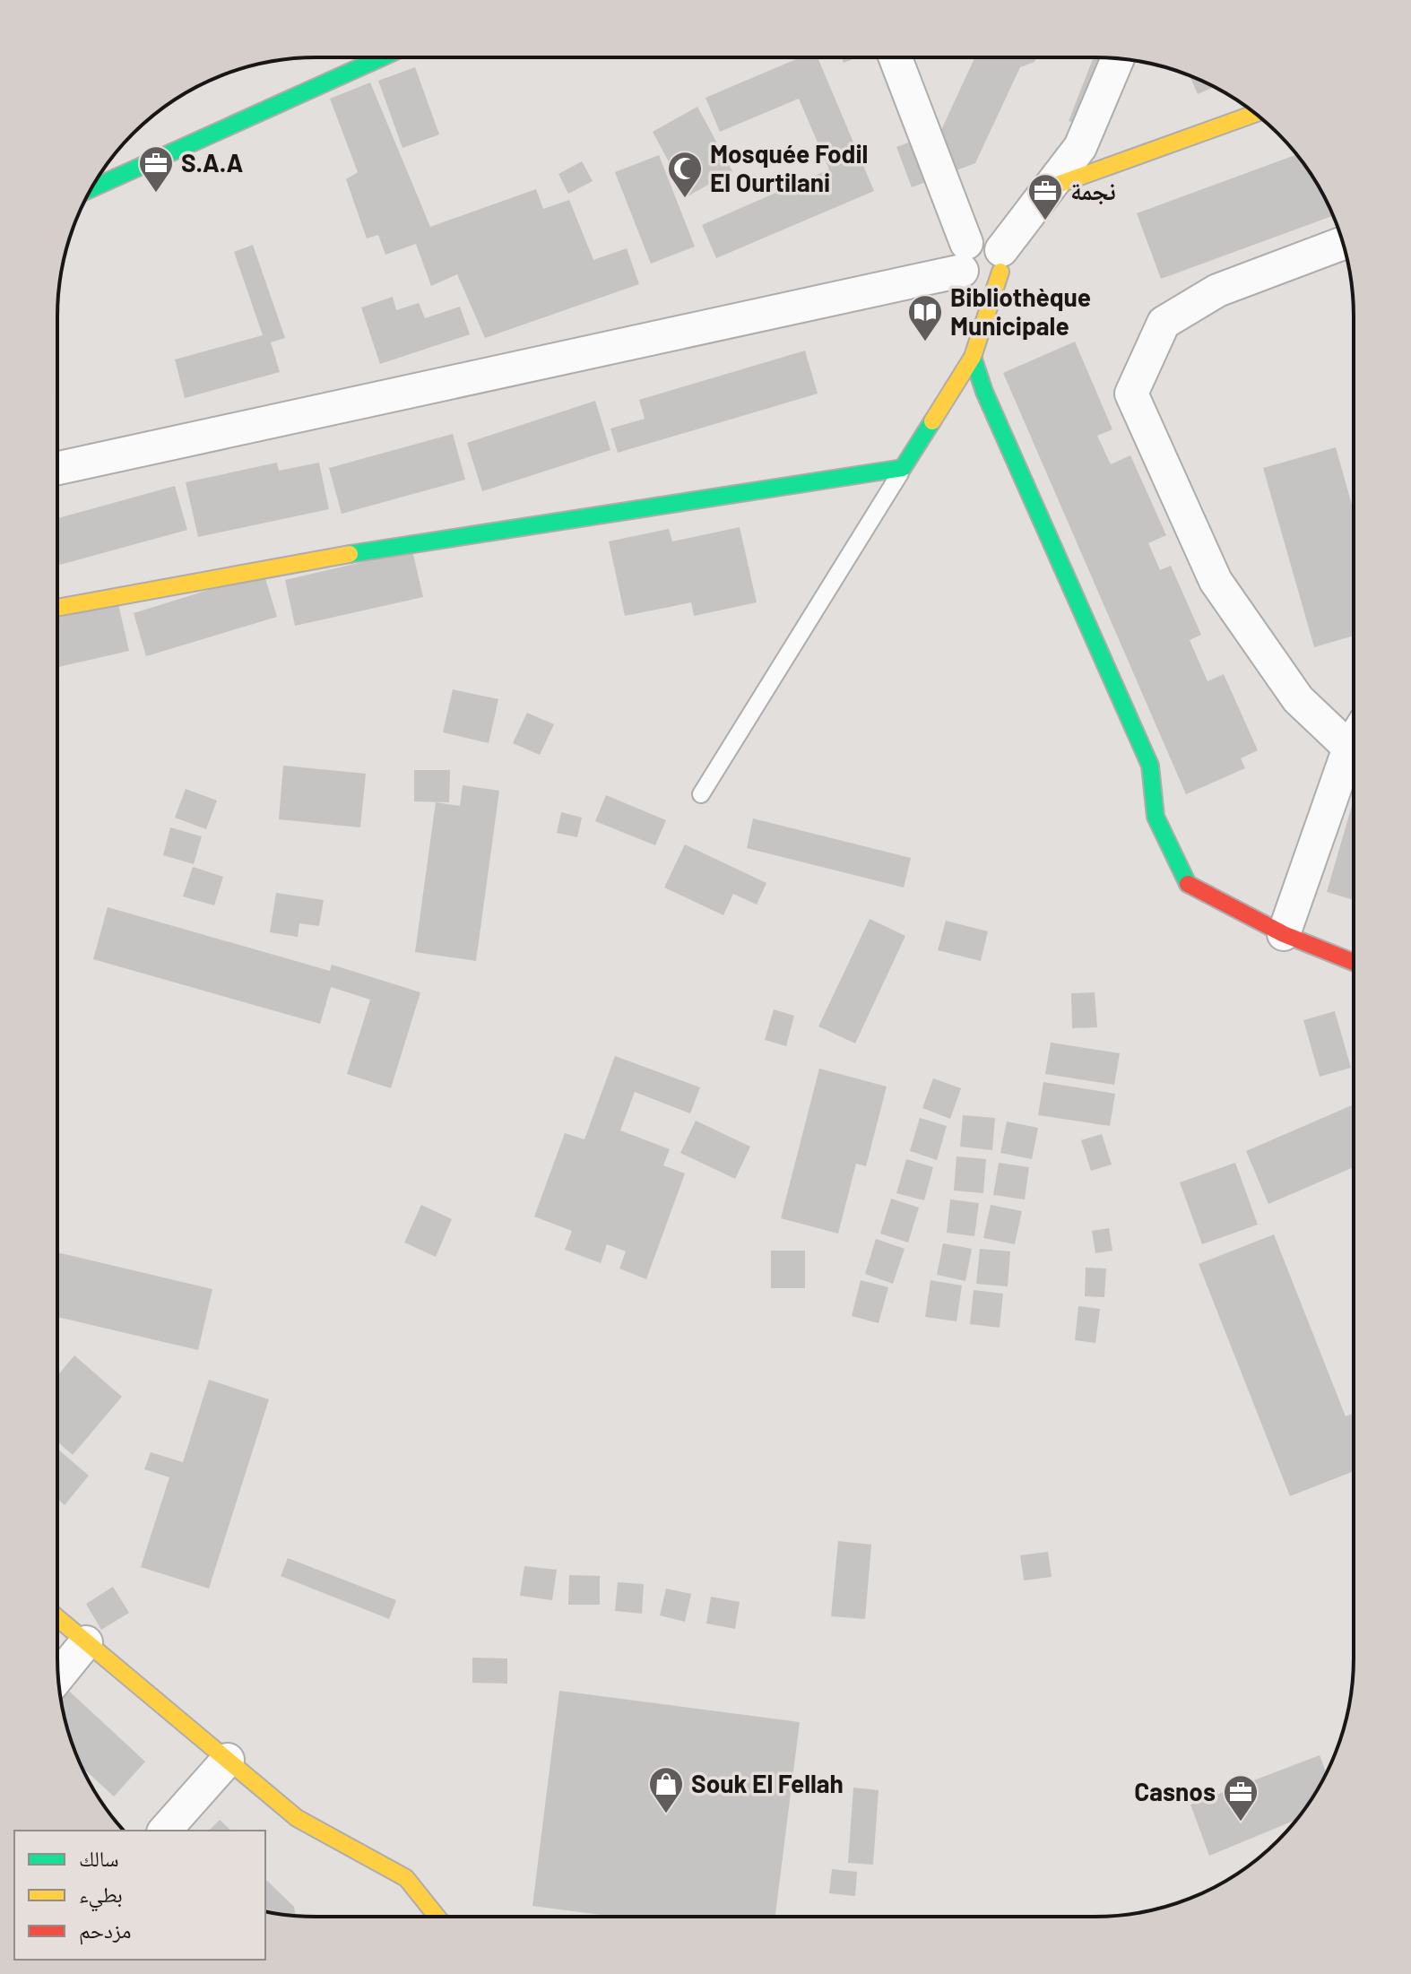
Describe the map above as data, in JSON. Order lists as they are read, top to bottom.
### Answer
{
  "places": {
    "office": ["S.A.A", "نجمة", "Casnos"],
    "mosque": ["Mosquée Fodil El Ourtilani"],
    "library": ["Bibliothèque Municipale"],
    "shop": ["Souk El Fellah"]
  },
  "legend": ["سالك", "بطيء", "مزدحم"]
}
